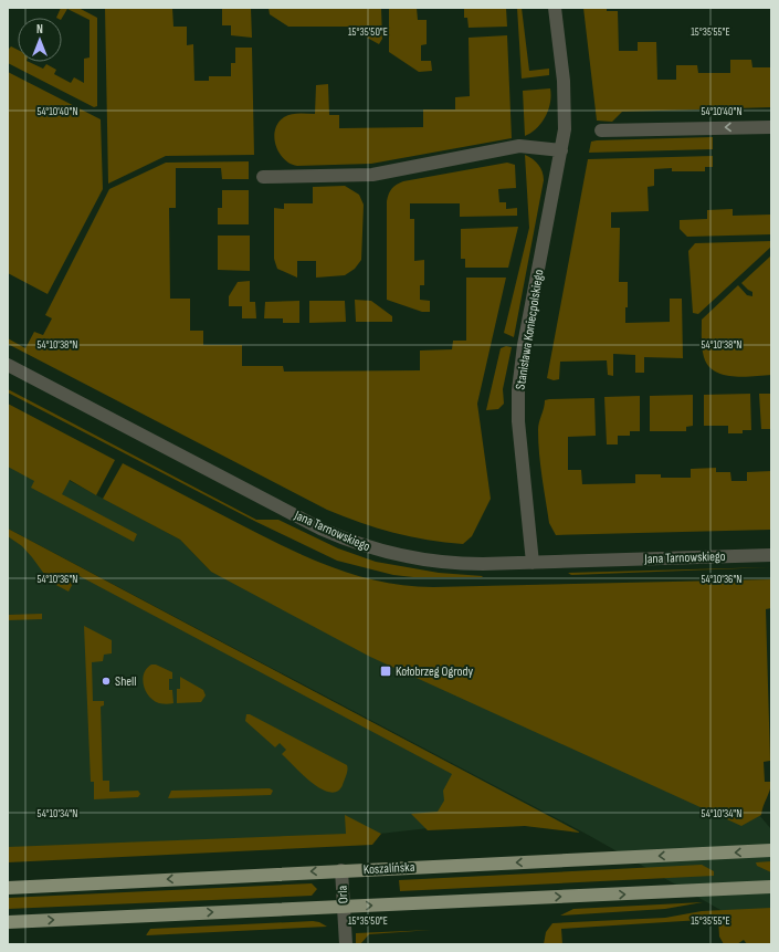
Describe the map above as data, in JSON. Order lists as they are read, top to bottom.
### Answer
{
  "streets": {
    "main road": ["Koszalińska"],
    "street": ["Stanisława Koniecpolskiego", "Jana Tarnowskiego", "Orla"]
  },
  "crossings": [
    ["Stanisława Koniecpolskiego", "Jana Tarnowskiego"],
    ["Koszalińska", "Orla"]
  ],
  "places": {
    "transit": ["Kołobrzeg Ogrody"],
    "other": ["Shell"]
  },
  "north": "top",
  "coordinates": [
    "15°35'50\"E",
    "15°35'55\"E",
    "54°10'40\"N",
    "54°10'38\"N",
    "54°10'36\"N",
    "54°10'34\"N"
  ]
}
